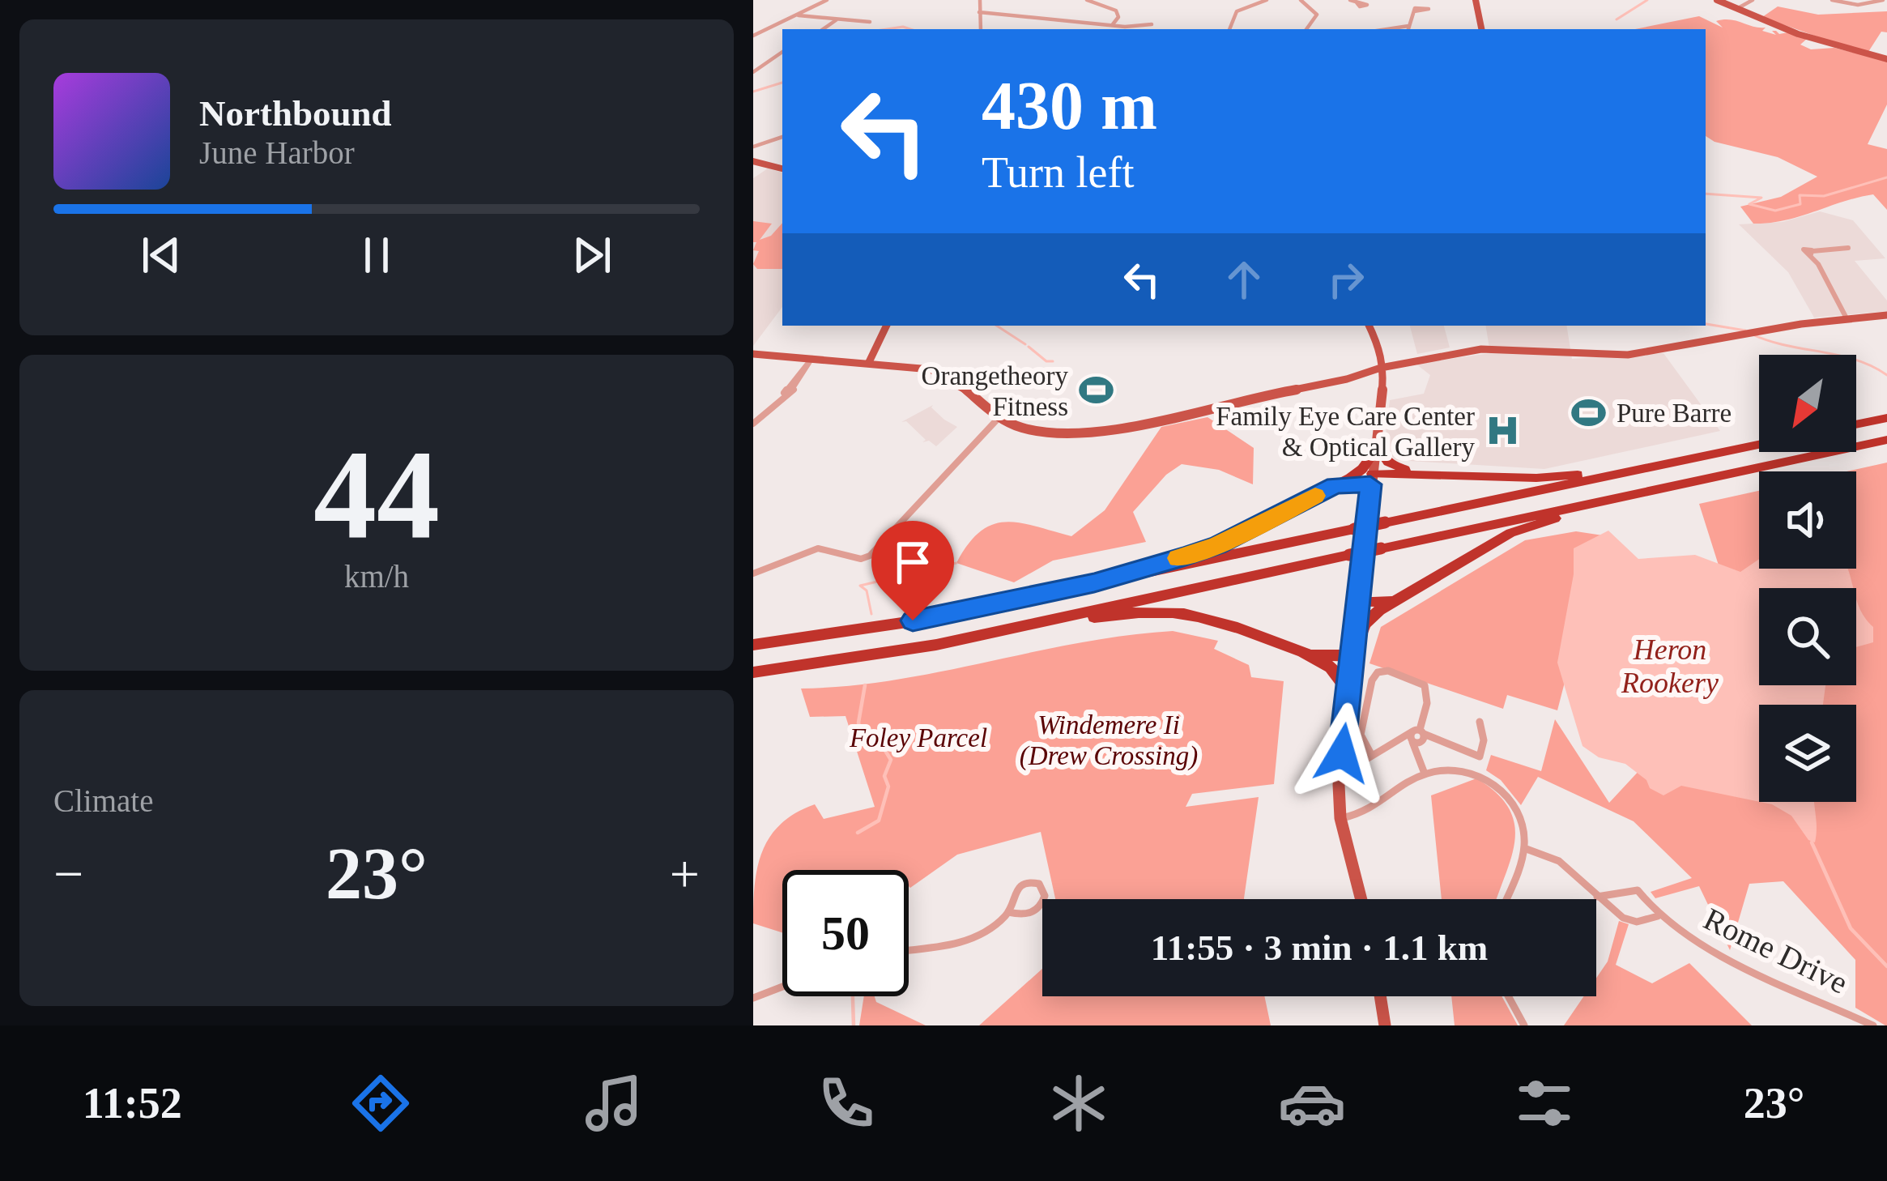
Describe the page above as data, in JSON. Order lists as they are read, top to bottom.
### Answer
{
  "streets": {
    "street": ["Rome Drive"]
  },
  "water": ["Heron Rookery"],
  "parks": ["Windemere Ii (Drew Crossing)", "Foley Parcel"],
  "places": {
    "sports": ["Orangetheory Fitness", "Pure Barre"],
    "hospital": ["Family Eye Care Center & Optical Gallery"]
  },
  "north": "bottom left",
  "page": {
    "turn": ["430 m", "Turn left"],
    "song": ["Northbound", "June Harbor"],
    "tile": [
      ["44", "km/h"],
      "Climate"
    ],
    "heat": ["−", "23°", "+"],
    "limit": "50",
    "trip": "11:55 · 3 min · 1.1 km",
    "tabs": ["11:52", "23°"]
  }
}
